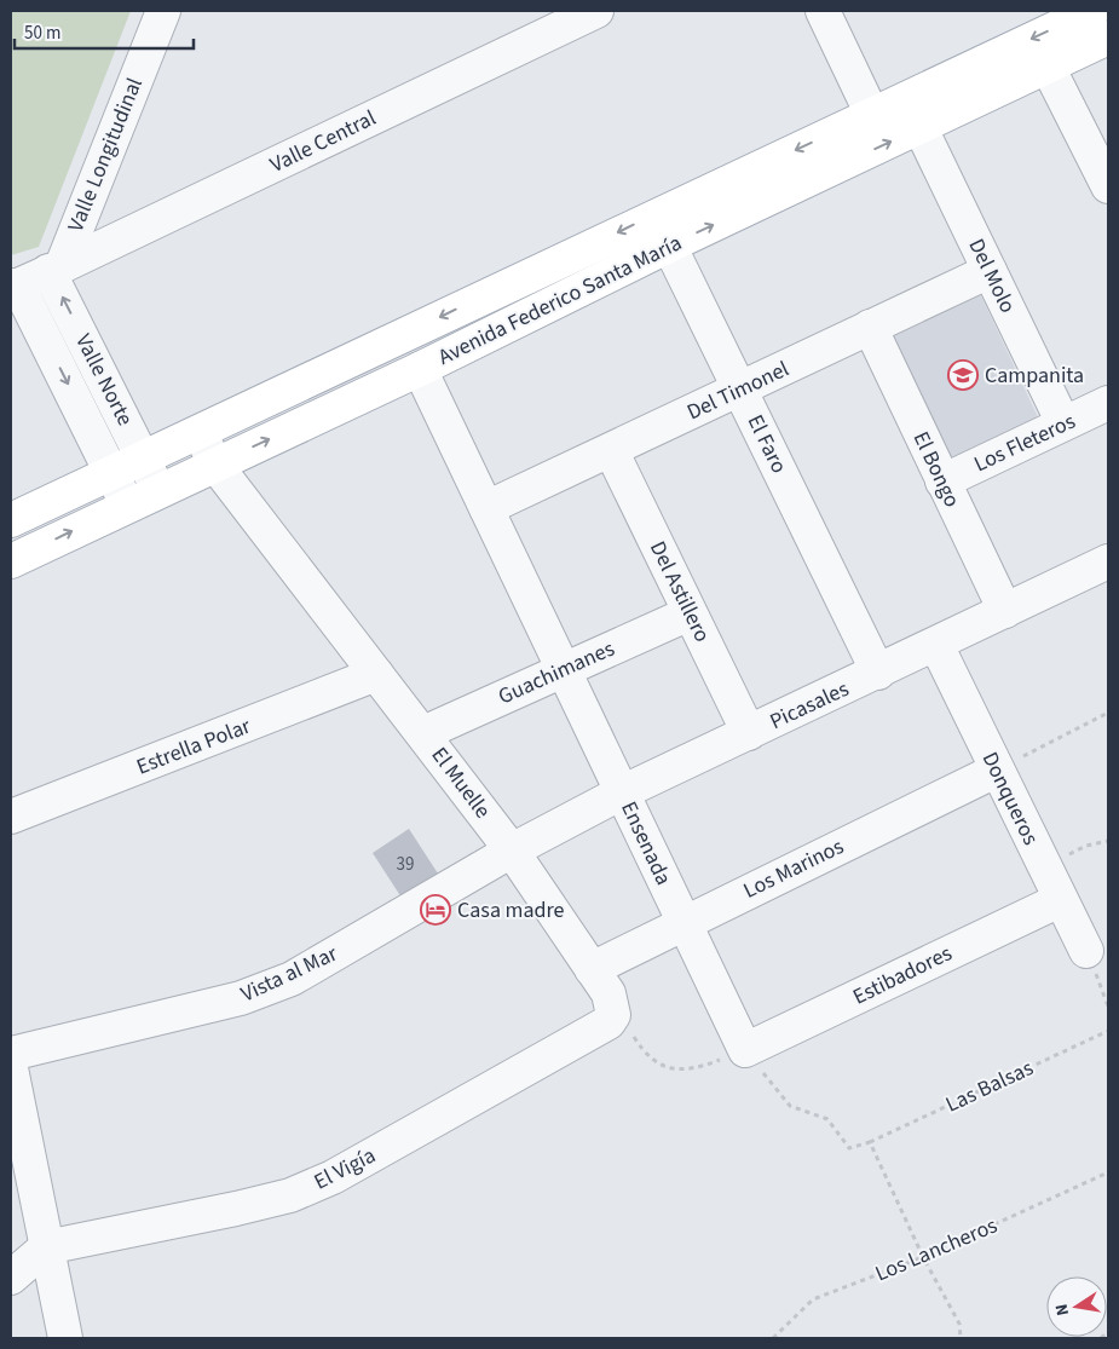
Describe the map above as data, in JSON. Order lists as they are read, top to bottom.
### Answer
{
  "streets": {
    "main road": ["Avenida Federico Santa María"],
    "street": [
      "Valle Central",
      "Valle Longitudinal",
      "Del Molo",
      "Valle Norte",
      "Del Timonel",
      "Los Fleteros",
      "El Faro",
      "El Bongo",
      "Del Astillero",
      "Guachimanes",
      "Picasales",
      "Estrella Polar",
      "El Muelle",
      "Donqueros",
      "Ensenada",
      "Los Marinos",
      "Vista al Mar",
      "Estibadores",
      "El Vigía"
    ],
    "path": ["Las Balsas", "Los Lancheros"]
  },
  "crossings": [
    ["Valle Central", "Valle Longitudinal"],
    ["Valle Central", "Valle Norte"],
    ["Valle Longitudinal", "Valle Norte"],
    ["Del Molo", "Avenida Federico Santa María"],
    ["Del Molo", "Del Timonel"],
    ["Del Molo", "Los Fleteros"],
    ["Avenida Federico Santa María", "Valle Norte"],
    ["Avenida Federico Santa María", "El Faro"],
    ["Avenida Federico Santa María", "El Muelle"],
    ["Avenida Federico Santa María", "Ensenada"],
    ["Del Timonel", "El Faro"],
    ["Del Timonel", "El Bongo"],
    ["Del Timonel", "Del Astillero"],
    ["Del Timonel", "Ensenada"],
    ["Los Fleteros", "El Bongo"],
    ["El Faro", "Picasales"],
    ["El Bongo", "Picasales"],
    ["Del Astillero", "Guachimanes"],
    ["Del Astillero", "Picasales"],
    ["Guachimanes", "El Muelle"],
    ["Guachimanes", "Ensenada"],
    ["Picasales", "El Muelle"],
    ["Picasales", "Donqueros"],
    ["Picasales", "Ensenada"],
    ["Picasales", "Vista al Mar"],
    ["Estrella Polar", "El Muelle"],
    ["El Muelle", "Los Marinos"],
    ["El Muelle", "Vista al Mar"],
    ["El Muelle", "El Vigía"],
    ["Donqueros", "Los Marinos"],
    ["Donqueros", "Estibadores"],
    ["Ensenada", "Los Marinos"],
    ["Ensenada", "Estibadores"]
  ],
  "places": {
    "school or university": ["Campanita"],
    "hotel": ["Casa madre"]
  },
  "house_numbers": ["39"],
  "scale_bar": "50 m",
  "north": "left"
}
